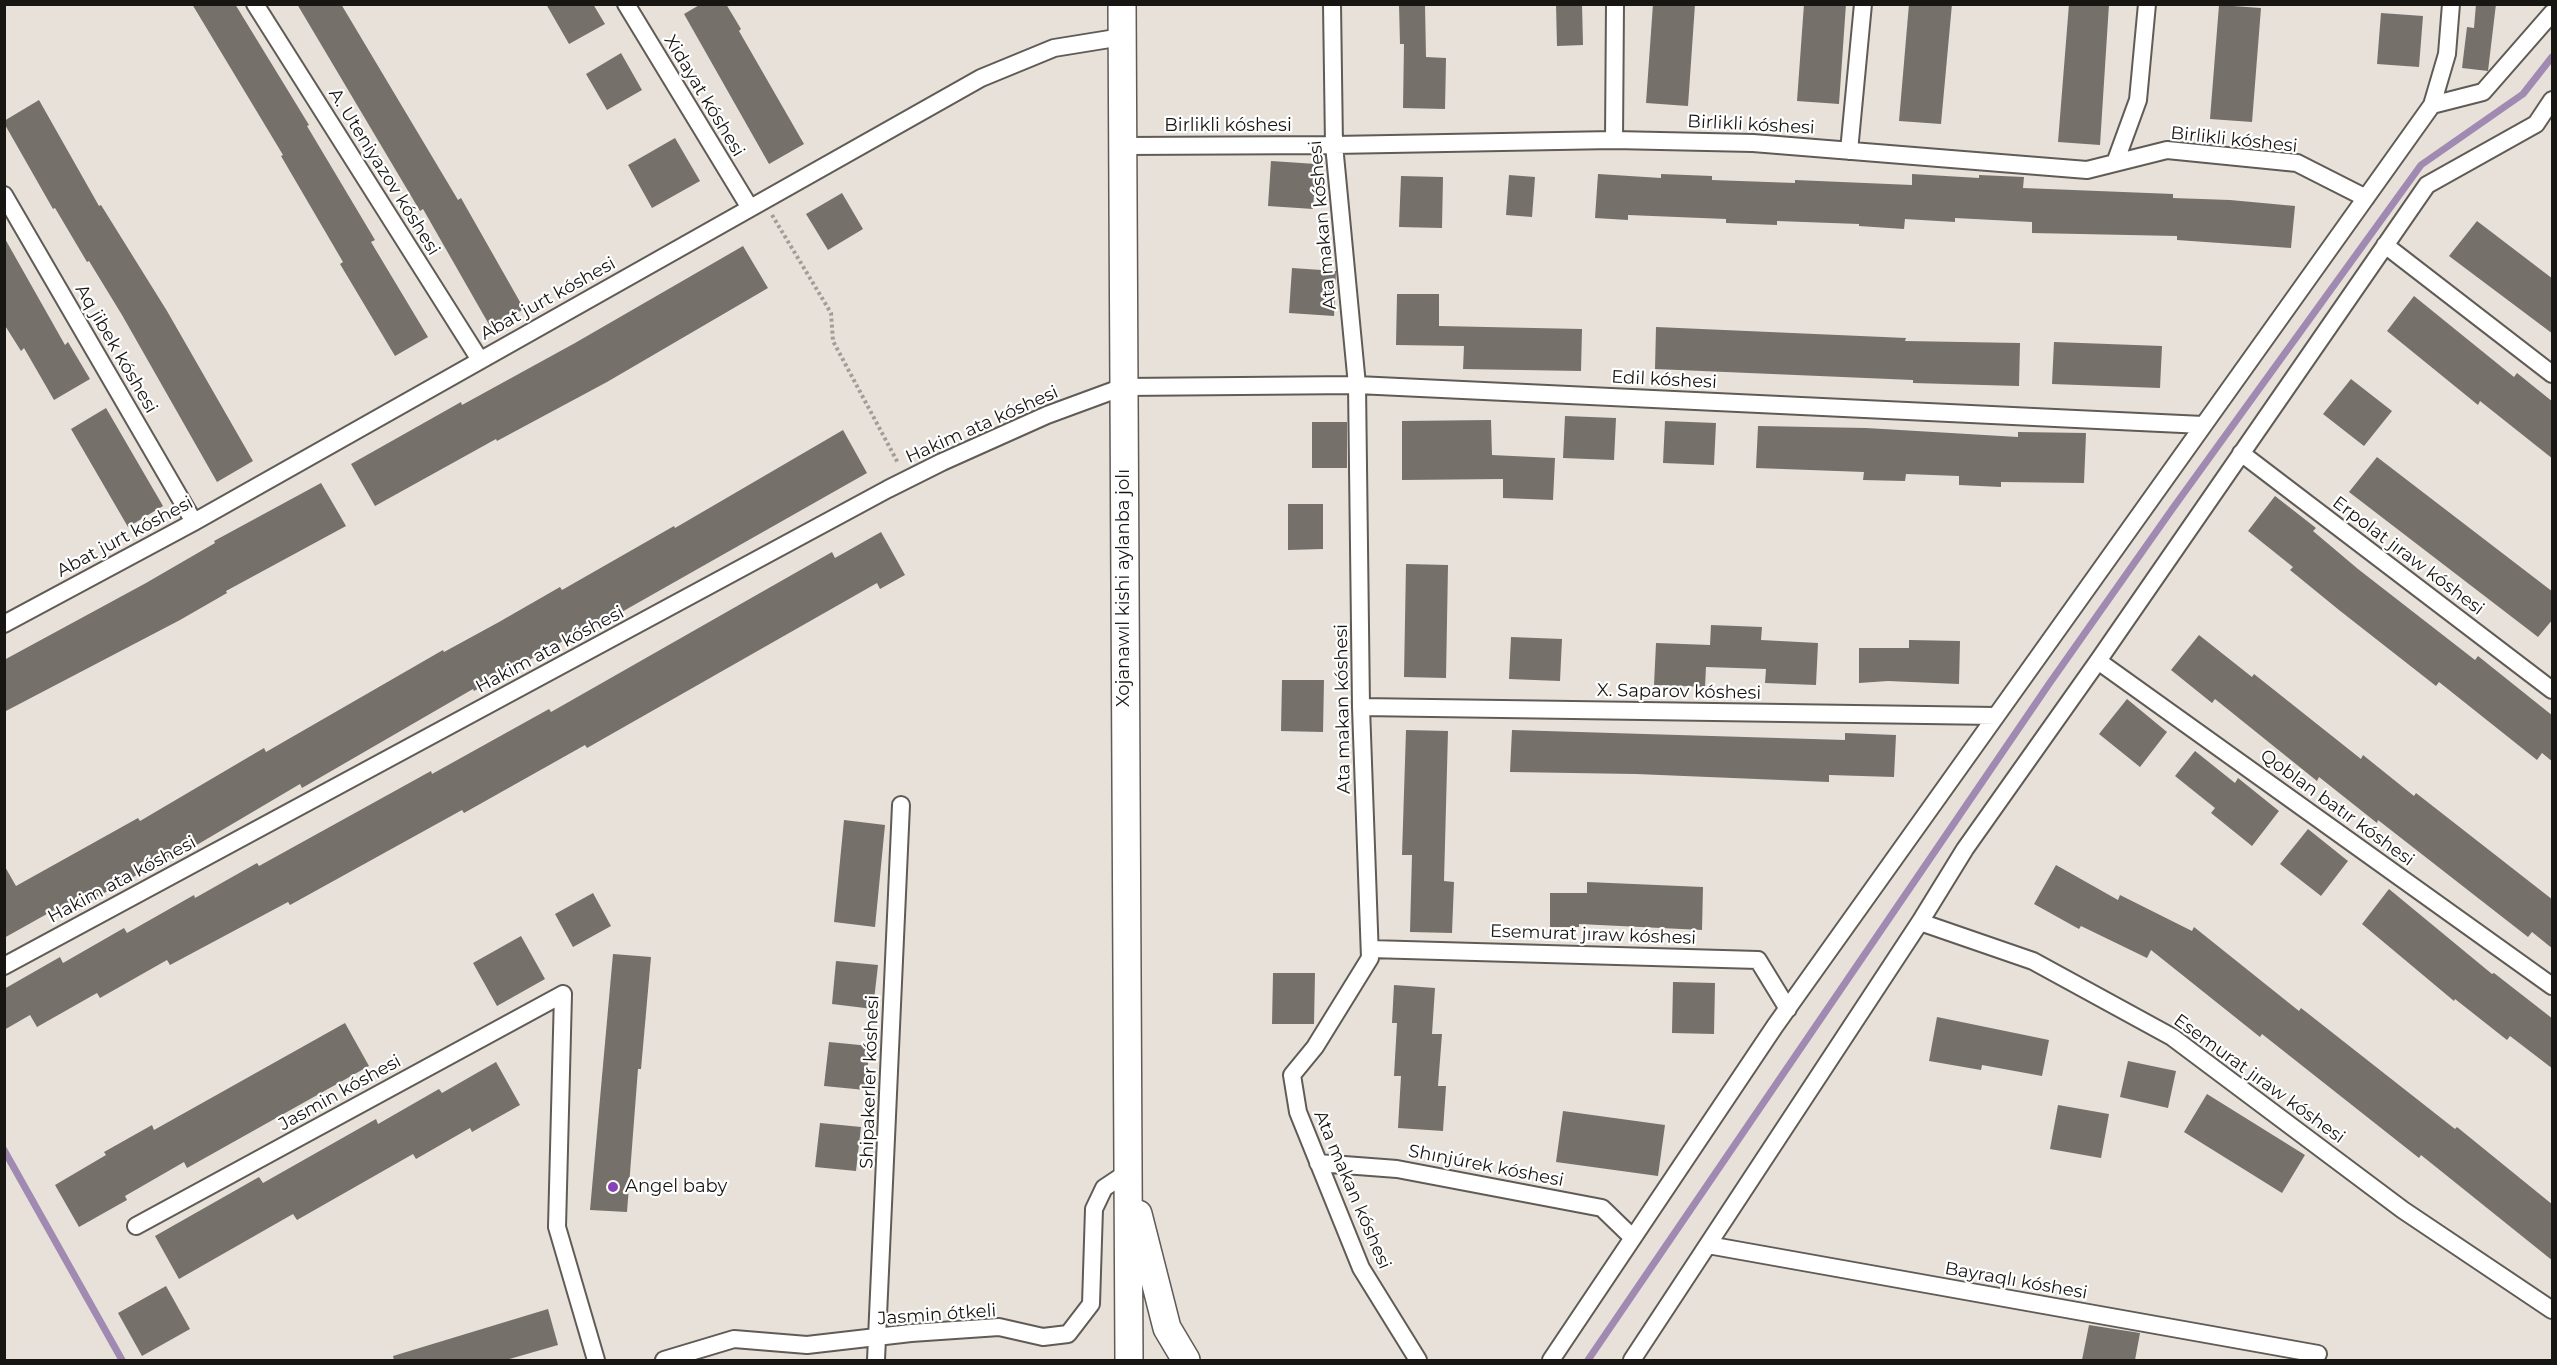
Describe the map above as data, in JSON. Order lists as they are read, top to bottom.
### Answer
{
  "streets": {
    "main road": ["Xojanawıl kishi aylanba jolı"],
    "street": [
      "Xidayat kóshesi",
      "Birlikli kóshesi",
      "A. Uteniyazov kóshesi",
      "Ata makan kóshesi",
      "Abat jurt kóshesi",
      "Aq jibek kóshesi",
      "Edil kóshesi",
      "Hakim ata kóshesi",
      "Erpolat jıraw kóshesi",
      "X. Saparov kóshesi",
      "Qoblan batır kóshesi",
      "Esemurat jıraw kóshesi",
      "Shipakerler kóshesi",
      "Jasmin kóshesi",
      "Shınjúrek kóshesi",
      "Bayraqlı kóshesi",
      "Jasmin ótkeli"
    ]
  },
  "crossings": [
    ["Xidayat kóshesi", "Abat jurt kóshesi"],
    ["Birlikli kóshesi", "Ata makan kóshesi"],
    ["Birlikli kóshesi", "Xojanawıl kishi aylanba jolı"],
    ["A. Uteniyazov kóshesi", "Abat jurt kóshesi"],
    ["Ata makan kóshesi", "Edil kóshesi"],
    ["Ata makan kóshesi", "X. Saparov kóshesi"],
    ["Ata makan kóshesi", "Esemurat jıraw kóshesi"],
    ["Ata makan kóshesi", "Shınjúrek kóshesi"],
    ["Abat jurt kóshesi", "Aq jibek kóshesi"],
    ["Abat jurt kóshesi", "Xojanawıl kishi aylanba jolı"],
    ["Edil kóshesi", "Hakim ata kóshesi"],
    ["Edil kóshesi", "Xojanawıl kishi aylanba jolı"],
    ["Hakim ata kóshesi", "Xojanawıl kishi aylanba jolı"],
    ["Xojanawıl kishi aylanba jolı", "Jasmin ótkeli"],
    ["Shipakerler kóshesi", "Jasmin ótkeli"]
  ],
  "places": ["Angel baby"]
}
